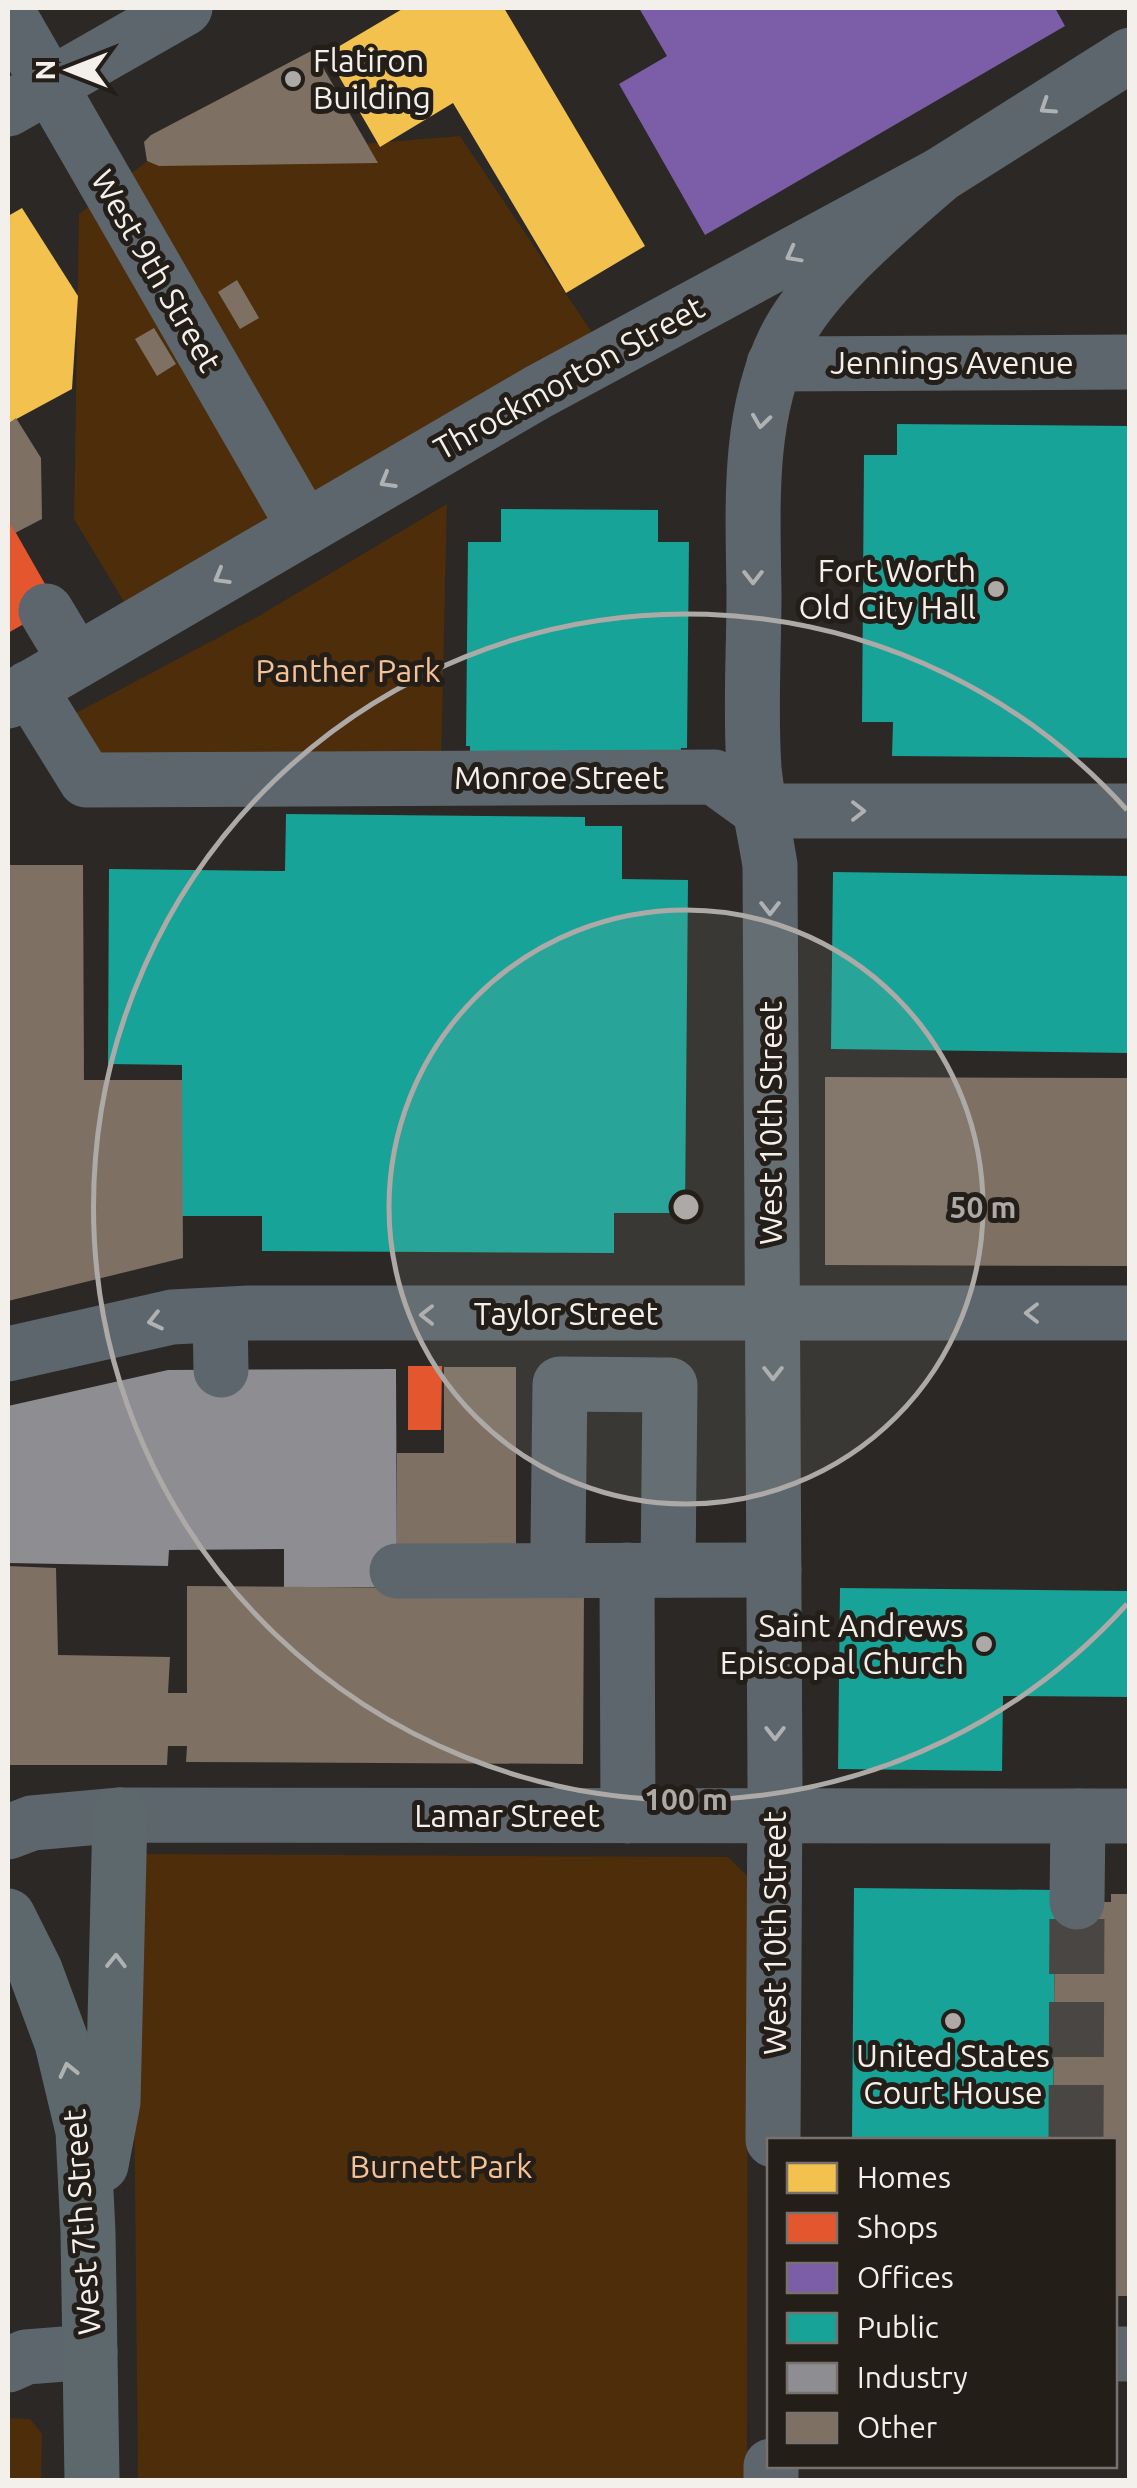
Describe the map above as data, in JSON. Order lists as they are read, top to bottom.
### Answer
{
  "streets": {
    "main road": ["West 7th Street"],
    "street": [
      "West 9th Street",
      "Jennings Avenue",
      "Throckmorton Street",
      "Monroe Street",
      "West 10th Street",
      "Taylor Street",
      "Lamar Street"
    ]
  },
  "crossings": [
    ["West 9th Street", "Throckmorton Street"],
    ["Jennings Avenue", "West 10th Street"],
    ["Throckmorton Street", "Monroe Street"],
    ["Throckmorton Street", "West 10th Street"],
    ["Monroe Street", "West 10th Street"],
    ["West 10th Street", "Taylor Street"],
    ["West 10th Street", "Lamar Street"]
  ],
  "one_way": ["Throckmorton Street", "West 10th Street", "Taylor Street"],
  "parks": ["Panther Park", "Burnett Park"],
  "places": [
    "Flatiron Building",
    "Fort Worth Old City Hall",
    "Saint Andrews Episcopal Church",
    "United States Court House"
  ],
  "legend": [
    "Homes",
    "Shops",
    "Offices",
    "Public",
    "Industry",
    "Other"
  ],
  "north": "left",
  "rings": ["50 m", "100 m"]
}
